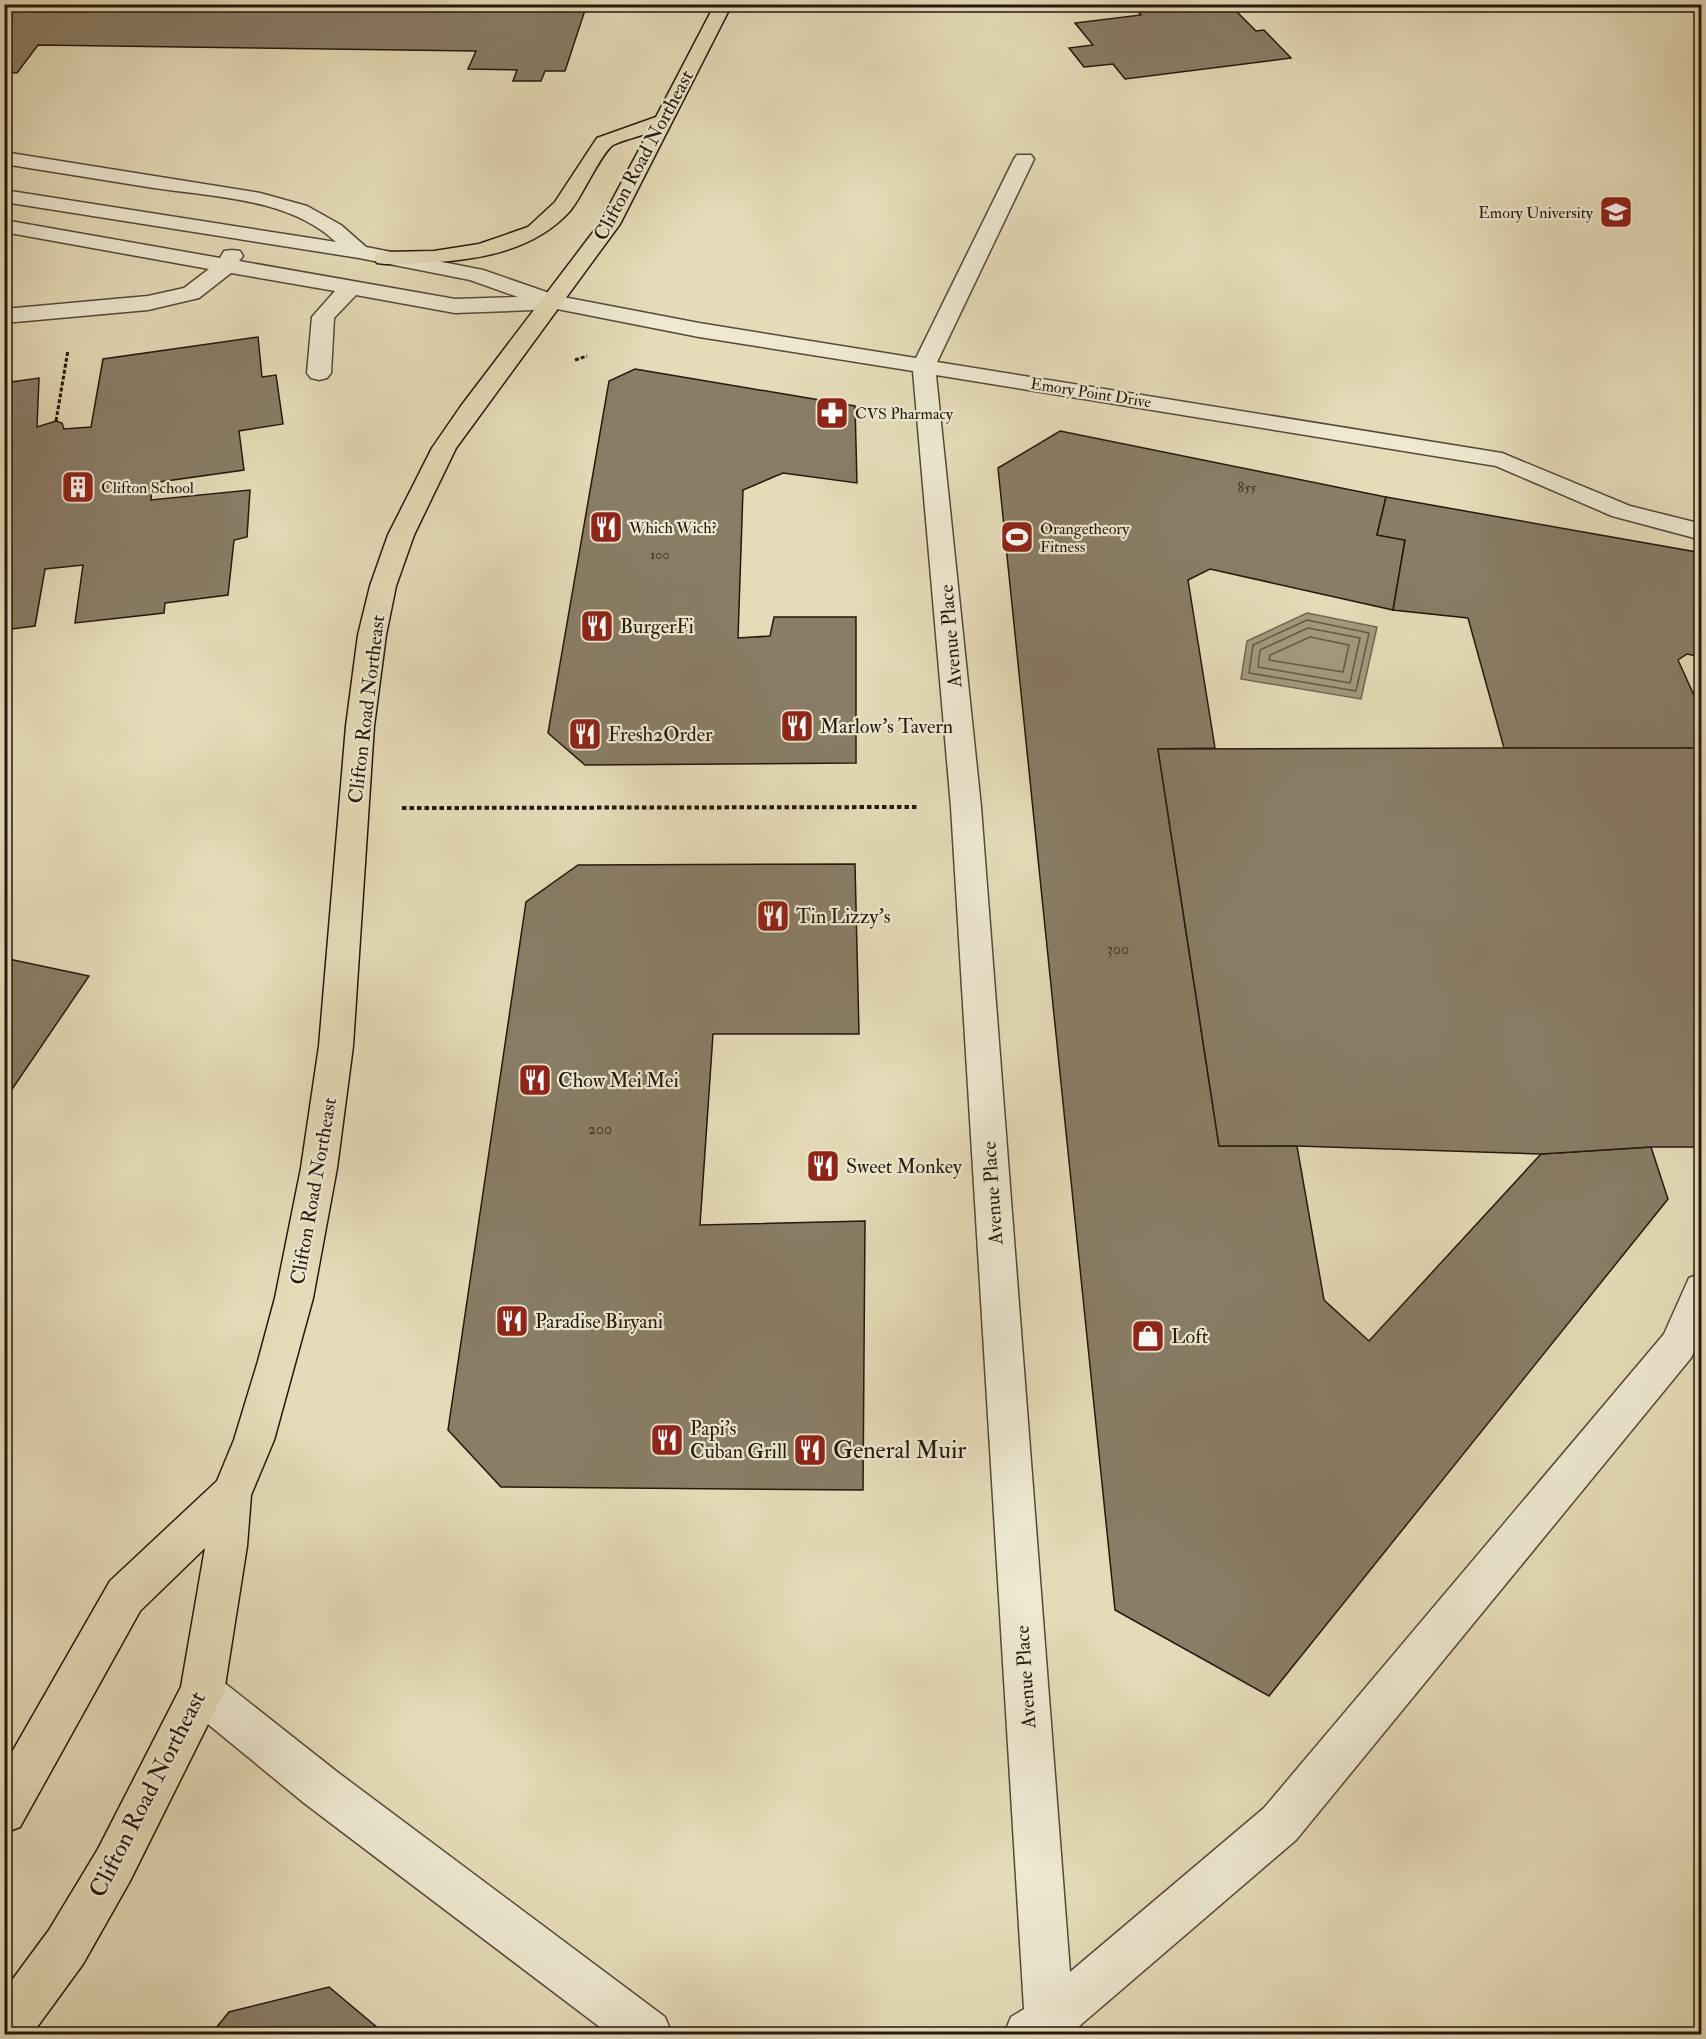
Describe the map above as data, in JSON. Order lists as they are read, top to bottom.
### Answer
{
  "streets": {
    "main road": ["Clifton Road Northeast"],
    "street": ["Emory Point Drive", "Avenue Place"]
  },
  "crossings": [
    ["Clifton Road Northeast", "Emory Point Drive"],
    ["Emory Point Drive", "Avenue Place"]
  ],
  "places": {
    "school or university": ["Emory University"],
    "pharmacy": ["CVS Pharmacy"],
    "building": ["Clifton School"],
    "restaurant": [
      "Which Wich?",
      "BurgerFi",
      "Marlow's Tavern",
      "Fresh2Order",
      "Tin Lizzy's",
      "Chow Mei Mei",
      "Sweet Monkey",
      "Paradise Biryani",
      "Papi's Cuban Grill",
      "General Muir"
    ],
    "sports": ["Orangetheory Fitness"],
    "shop": ["Loft"]
  },
  "house_numbers": [
    "855",
    "100",
    "300",
    "200"
  ]
}
